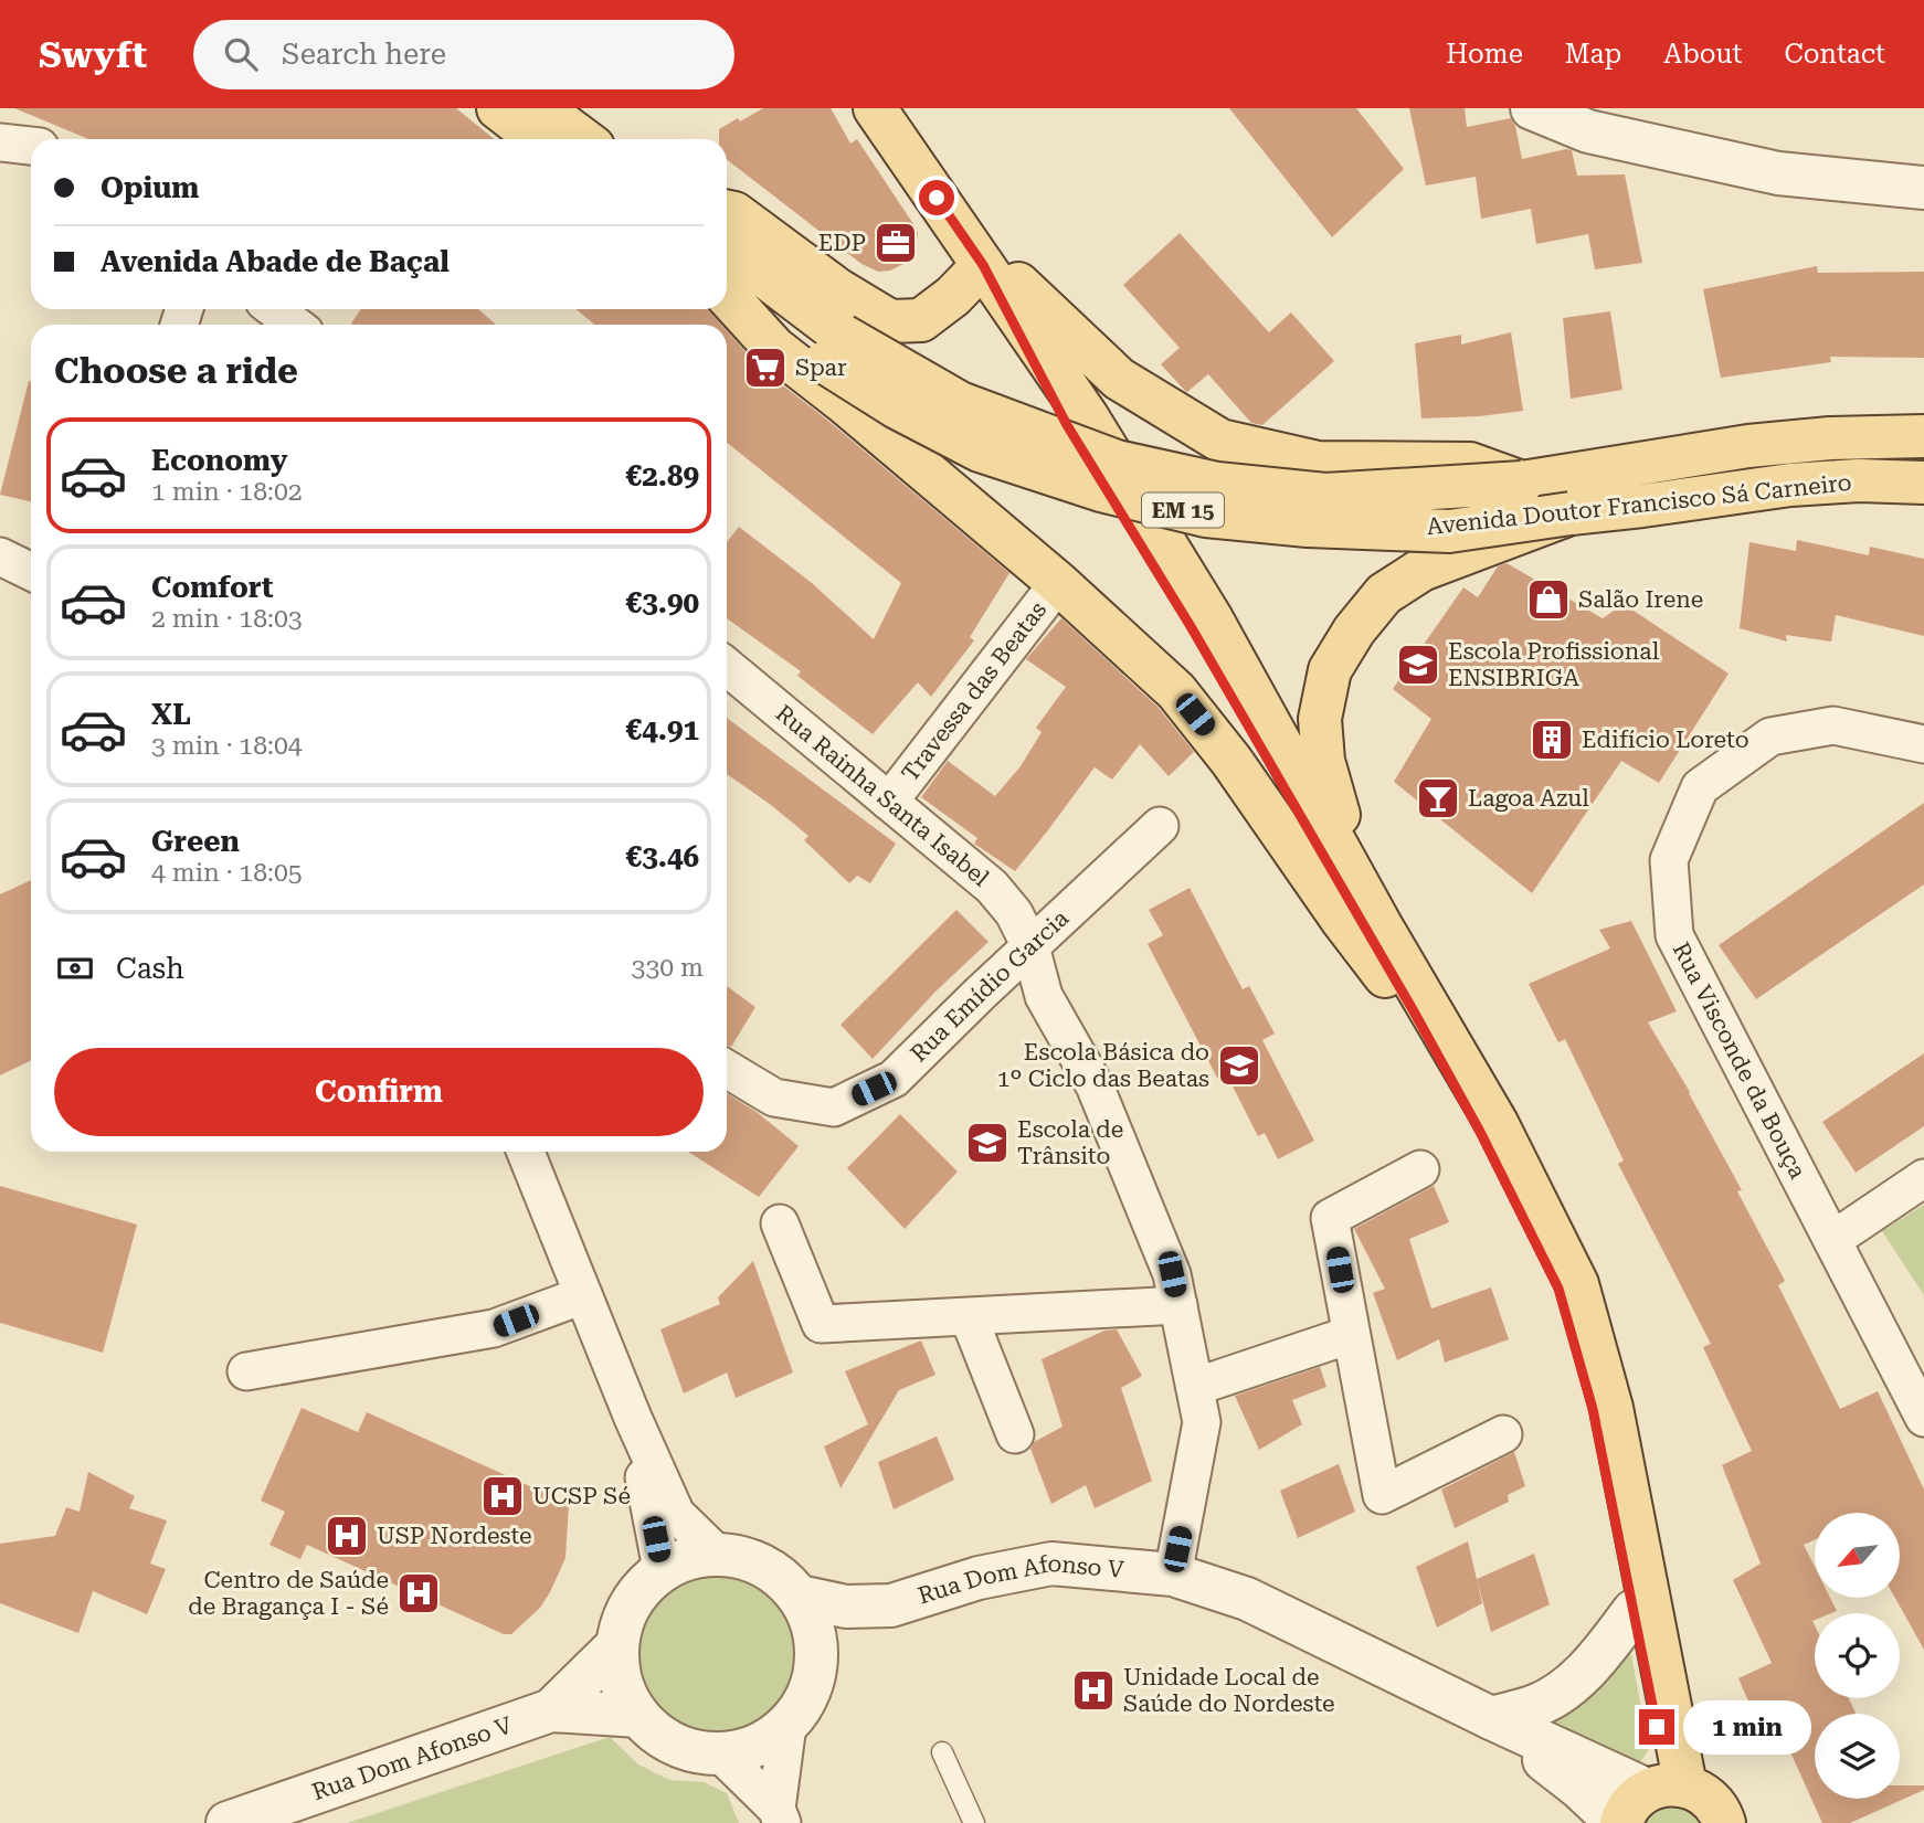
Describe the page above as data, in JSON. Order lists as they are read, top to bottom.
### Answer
{
  "streets": {
    "main road": ["Avenida Doutor Francisco Sá Carneiro", "EM 15"],
    "street": [
      "Travessa das Beatas",
      "Rua Rainha Santa Isabel",
      "Rua Emídio Garcia",
      "Rua Visconde da Bouça",
      "Rua Dom Afonso V"
    ]
  },
  "crossings": [
    ["Travessa das Beatas", "Rua Rainha Santa Isabel"],
    ["Rua Rainha Santa Isabel", "Rua Emídio Garcia"],
    ["Rua Rainha Santa Isabel", "Rua Dom Afonso V"]
  ],
  "places": {
    "office": ["EDP"],
    "supermarket": ["Spar"],
    "shop": ["Salão Irene"],
    "school or university": ["Escola Profissional ENSIBRIGA", "Escola Básica do 1º Ciclo das Beatas", "Escola de Trânsito"],
    "building": ["Edifício Loreto"],
    "bar": ["Lagoa Azul"],
    "hospital": [
      "UCSP Sé",
      "USP Nordeste",
      "Centro de Saúde de Bragança I - Sé",
      "Unidade Local de Saúde do Nordeste"
    ]
  },
  "north": "bottom left",
  "page": {
    "header": "Swyft",
    "search": "Search here",
    "nav": [
      "Home",
      "Map",
      "About",
      "Contact"
    ],
    "banner": ["Opium", "Avenida Abade de Baçal"],
    "heading": "Choose a ride",
    "list": [
      {
        "name": "Economy",
        "note": "1 min · 18:02",
        "value": "€2.89"
      },
      {
        "name": "Comfort",
        "note": "2 min · 18:03",
        "value": "€3.90"
      },
      {
        "name": "XL",
        "note": "3 min · 18:04",
        "value": "€4.91"
      },
      {
        "name": "Green",
        "note": "4 min · 18:05",
        "value": "€3.46"
      }
    ],
    "pay": ["Cash", "330 m"],
    "buttons": "Confirm",
    "bubble": "1 min"
  }
}
